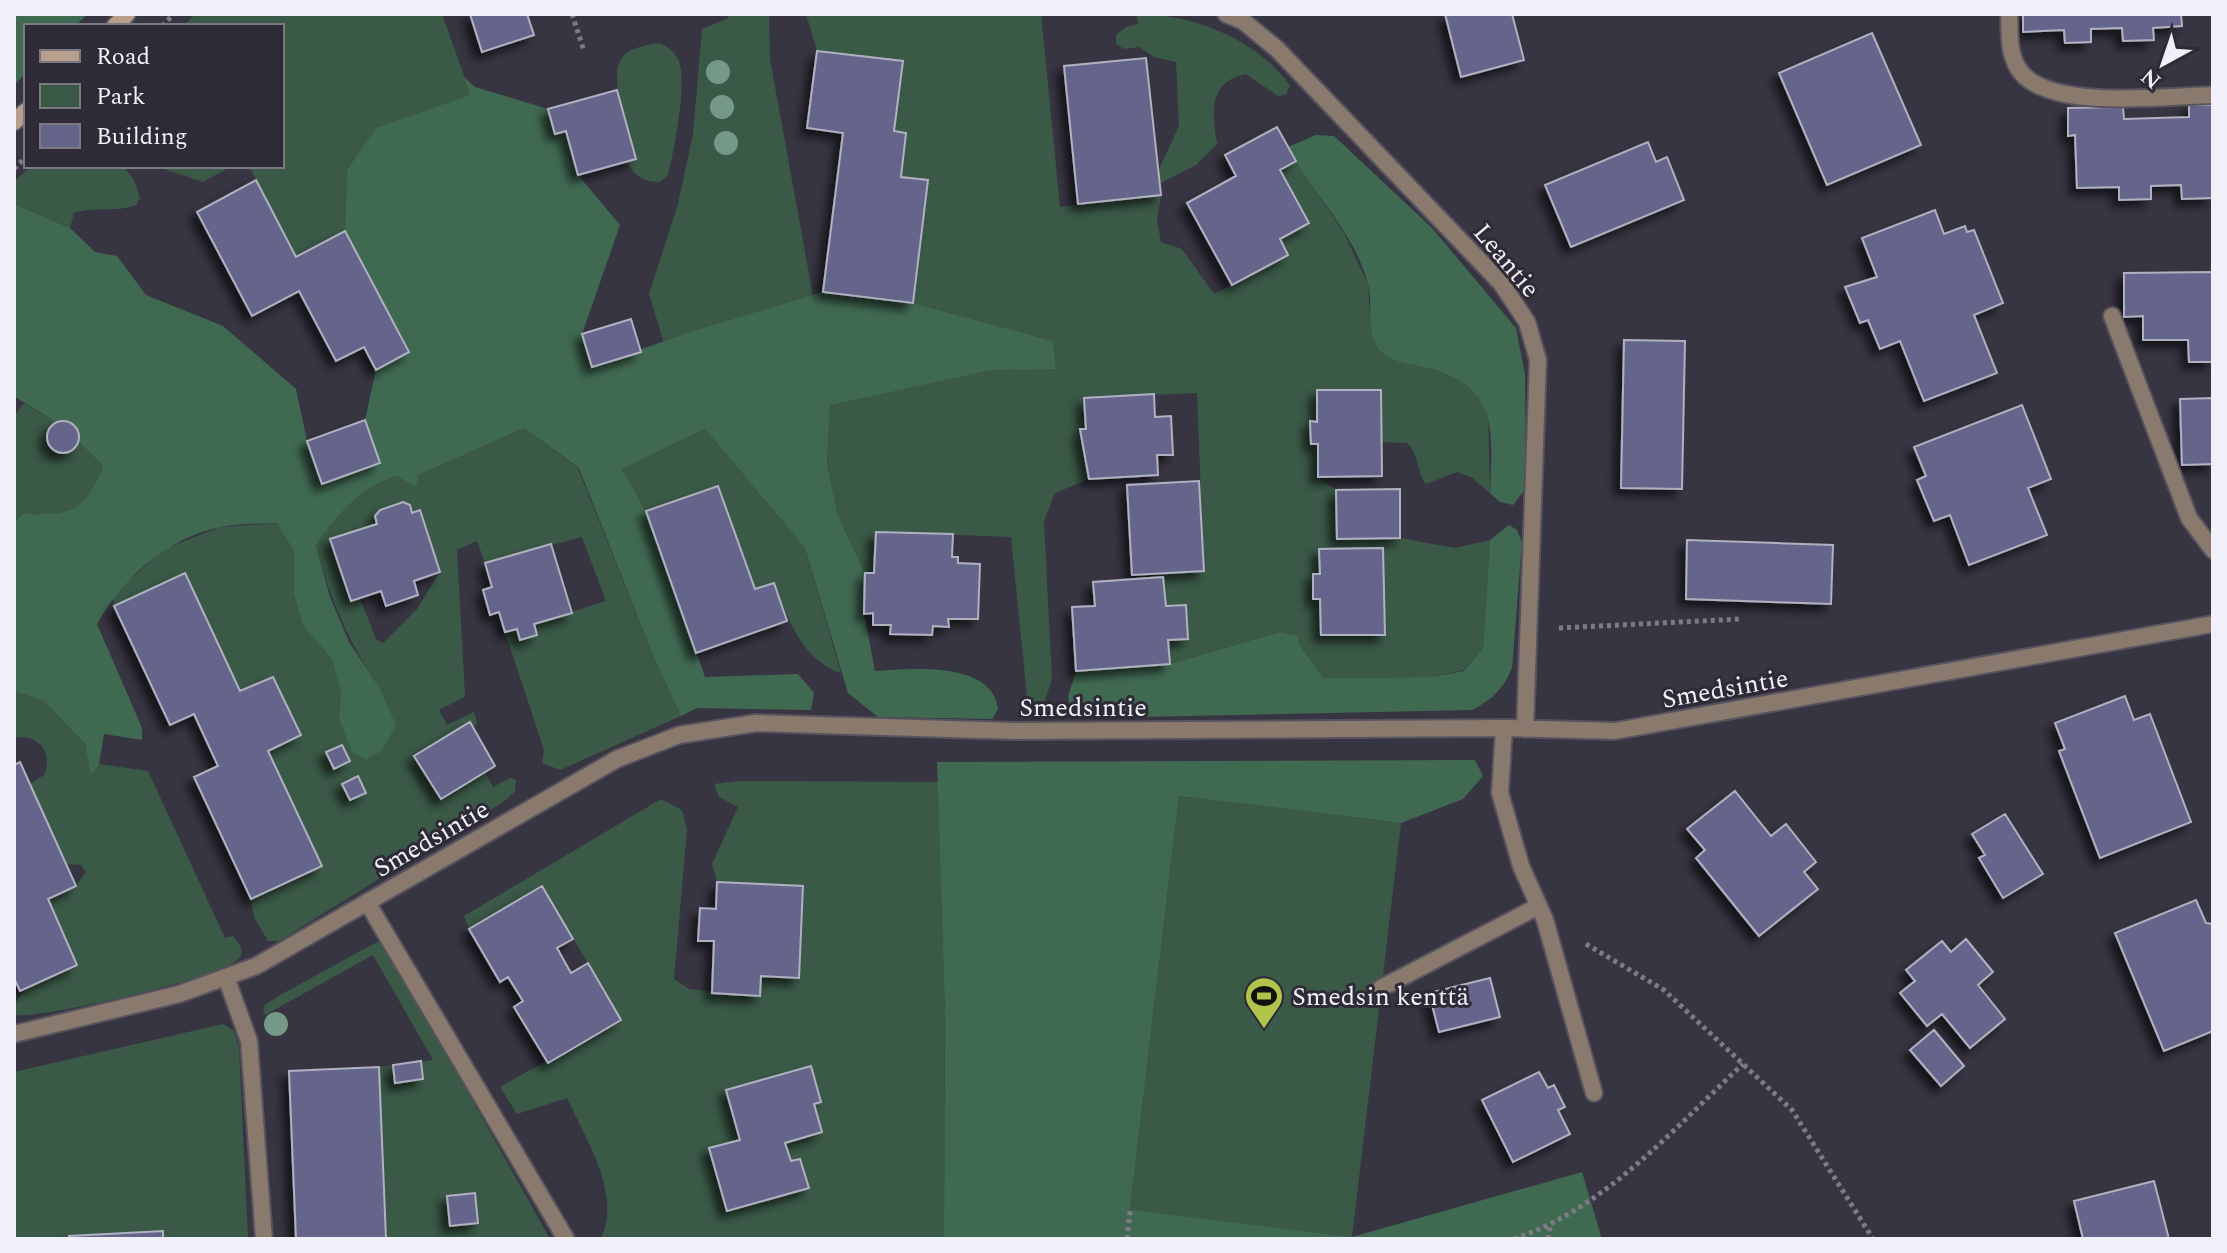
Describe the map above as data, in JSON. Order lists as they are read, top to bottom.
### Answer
{
  "streets": {
    "street": ["Leantie", "Smedsintie"]
  },
  "crossings": [
    ["Leantie", "Smedsintie"]
  ],
  "places": {
    "sports": ["Smedsin kenttä"]
  },
  "legend": ["Road", "Park", "Building"],
  "north": "bottom left"
}
